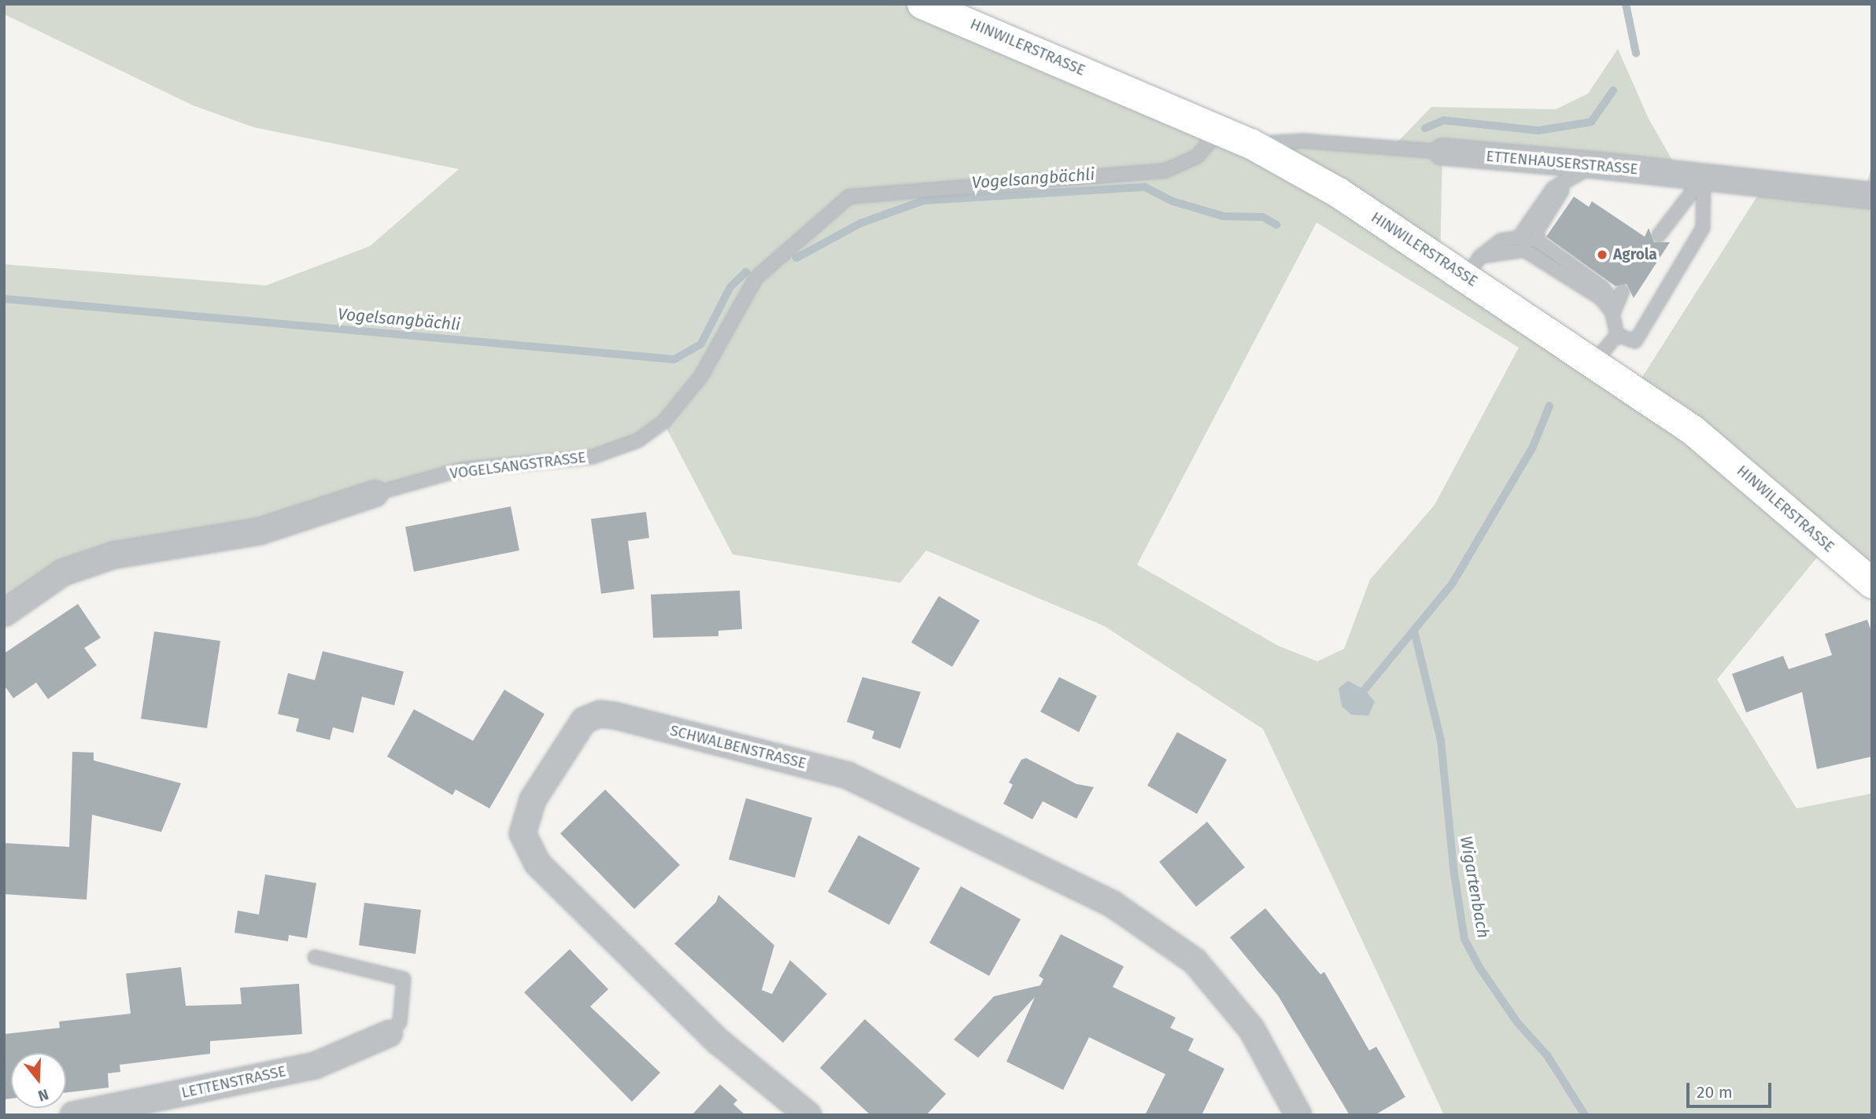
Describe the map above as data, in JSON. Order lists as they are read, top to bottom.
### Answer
{
  "streets": {
    "main road": ["HINWILERSTRASSE"],
    "street": [
      "ETTENHAUSERSTRASSE",
      "VOGELSANGSTRASSE",
      "SCHWALBENSTRASSE",
      "LETTENSTRASSE"
    ]
  },
  "crossings": [
    ["HINWILERSTRASSE", "ETTENHAUSERSTRASSE"],
    ["HINWILERSTRASSE", "VOGELSANGSTRASSE"]
  ],
  "water": ["Vogelsangbächli", "Wigartenbach"],
  "places": ["Agrola"],
  "scale_bar": "20 m",
  "north": "bottom"
}
